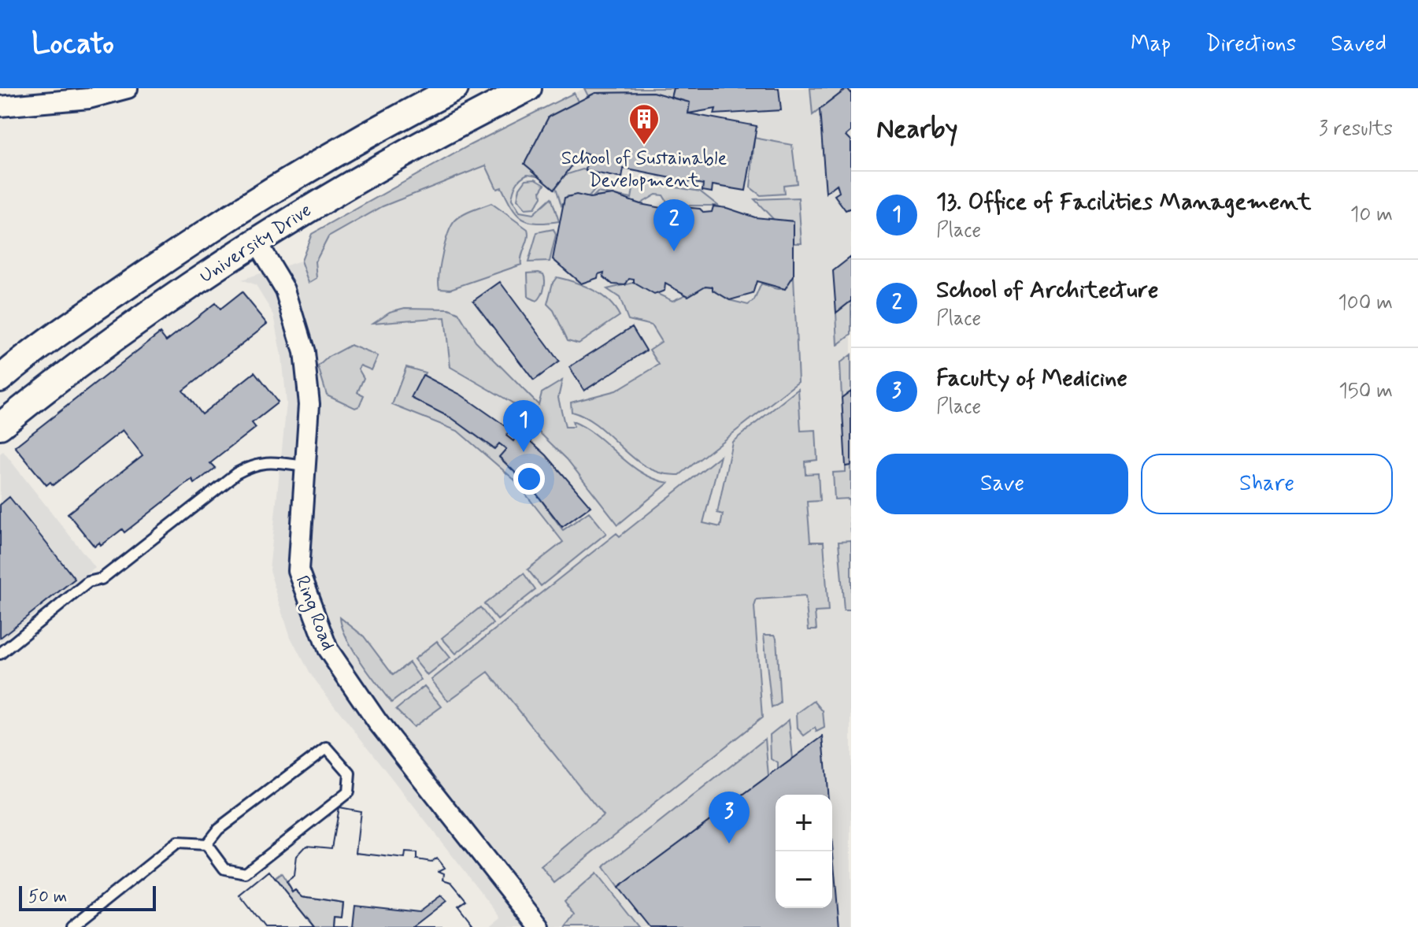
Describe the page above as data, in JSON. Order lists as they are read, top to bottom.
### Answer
{
  "streets": {
    "street": ["University Drive", "Ring Road"]
  },
  "crossings": [
    ["University Drive", "Ring Road"]
  ],
  "places": {
    "building": ["School of Sustainable Development"]
  },
  "scale_bar": "50 m",
  "page": {
    "header": "Locato",
    "nav": ["Map", "Directions", "Saved"],
    "heading": ["Nearby", "3 results"],
    "list": [
      {
        "mark": "1",
        "name": "13. Office of Facilities Management",
        "note": "Place",
        "value": "10 m"
      },
      {
        "mark": "2",
        "name": "School of Architecture",
        "note": "Place",
        "value": "100 m"
      },
      {
        "mark": "3",
        "name": "Faculty of Medicine",
        "note": "Place",
        "value": "150 m"
      }
    ],
    "pins": ["2", "1", "3"],
    "buttons": ["Save", "Share"],
    "map_buttons": ["+", "−"],
    "scale": "50 m"
  }
}
